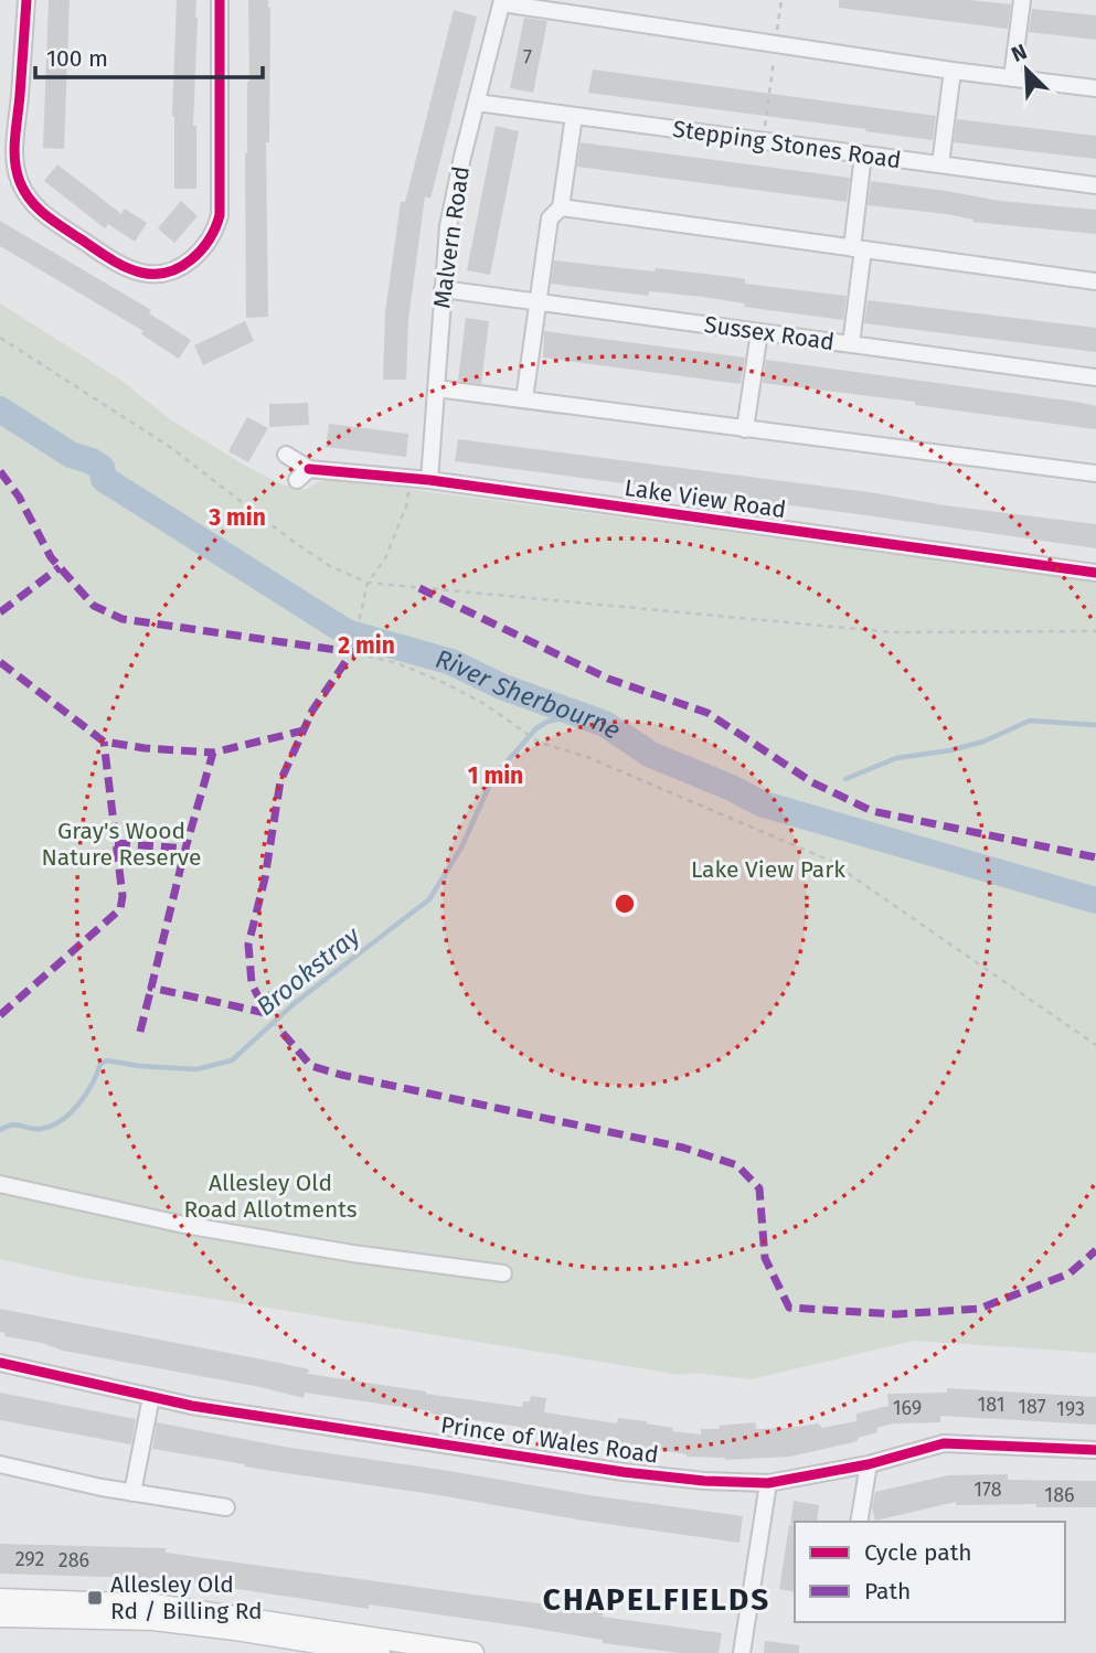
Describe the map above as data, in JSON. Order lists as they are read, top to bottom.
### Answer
{
  "streets": {
    "street": [
      "Stepping Stones Road",
      "Malvern Road",
      "Sussex Road",
      "Lake View Road",
      "Prince of Wales Road"
    ]
  },
  "crossings": [
    ["Stepping Stones Road", "Malvern Road"],
    ["Malvern Road", "Sussex Road"],
    ["Malvern Road", "Lake View Road"]
  ],
  "districts": ["CHAPELFIELDS"],
  "water": ["River Sherbourne", "Brookstray"],
  "parks": ["Gray's Wood Nature Reserve", "Lake View Park", "Allesley Old Road Allotments"],
  "places": {
    "transit": ["Allesley Old Rd / Billing Rd"]
  },
  "house_numbers": [
    "7",
    "181",
    "187",
    "169",
    "193",
    "178",
    "186",
    "292",
    "286"
  ],
  "legend": ["Cycle path", "Path"],
  "scale_bar": "100 m",
  "north": "top left",
  "rings": ["3 min", "2 min", "1 min"]
}
